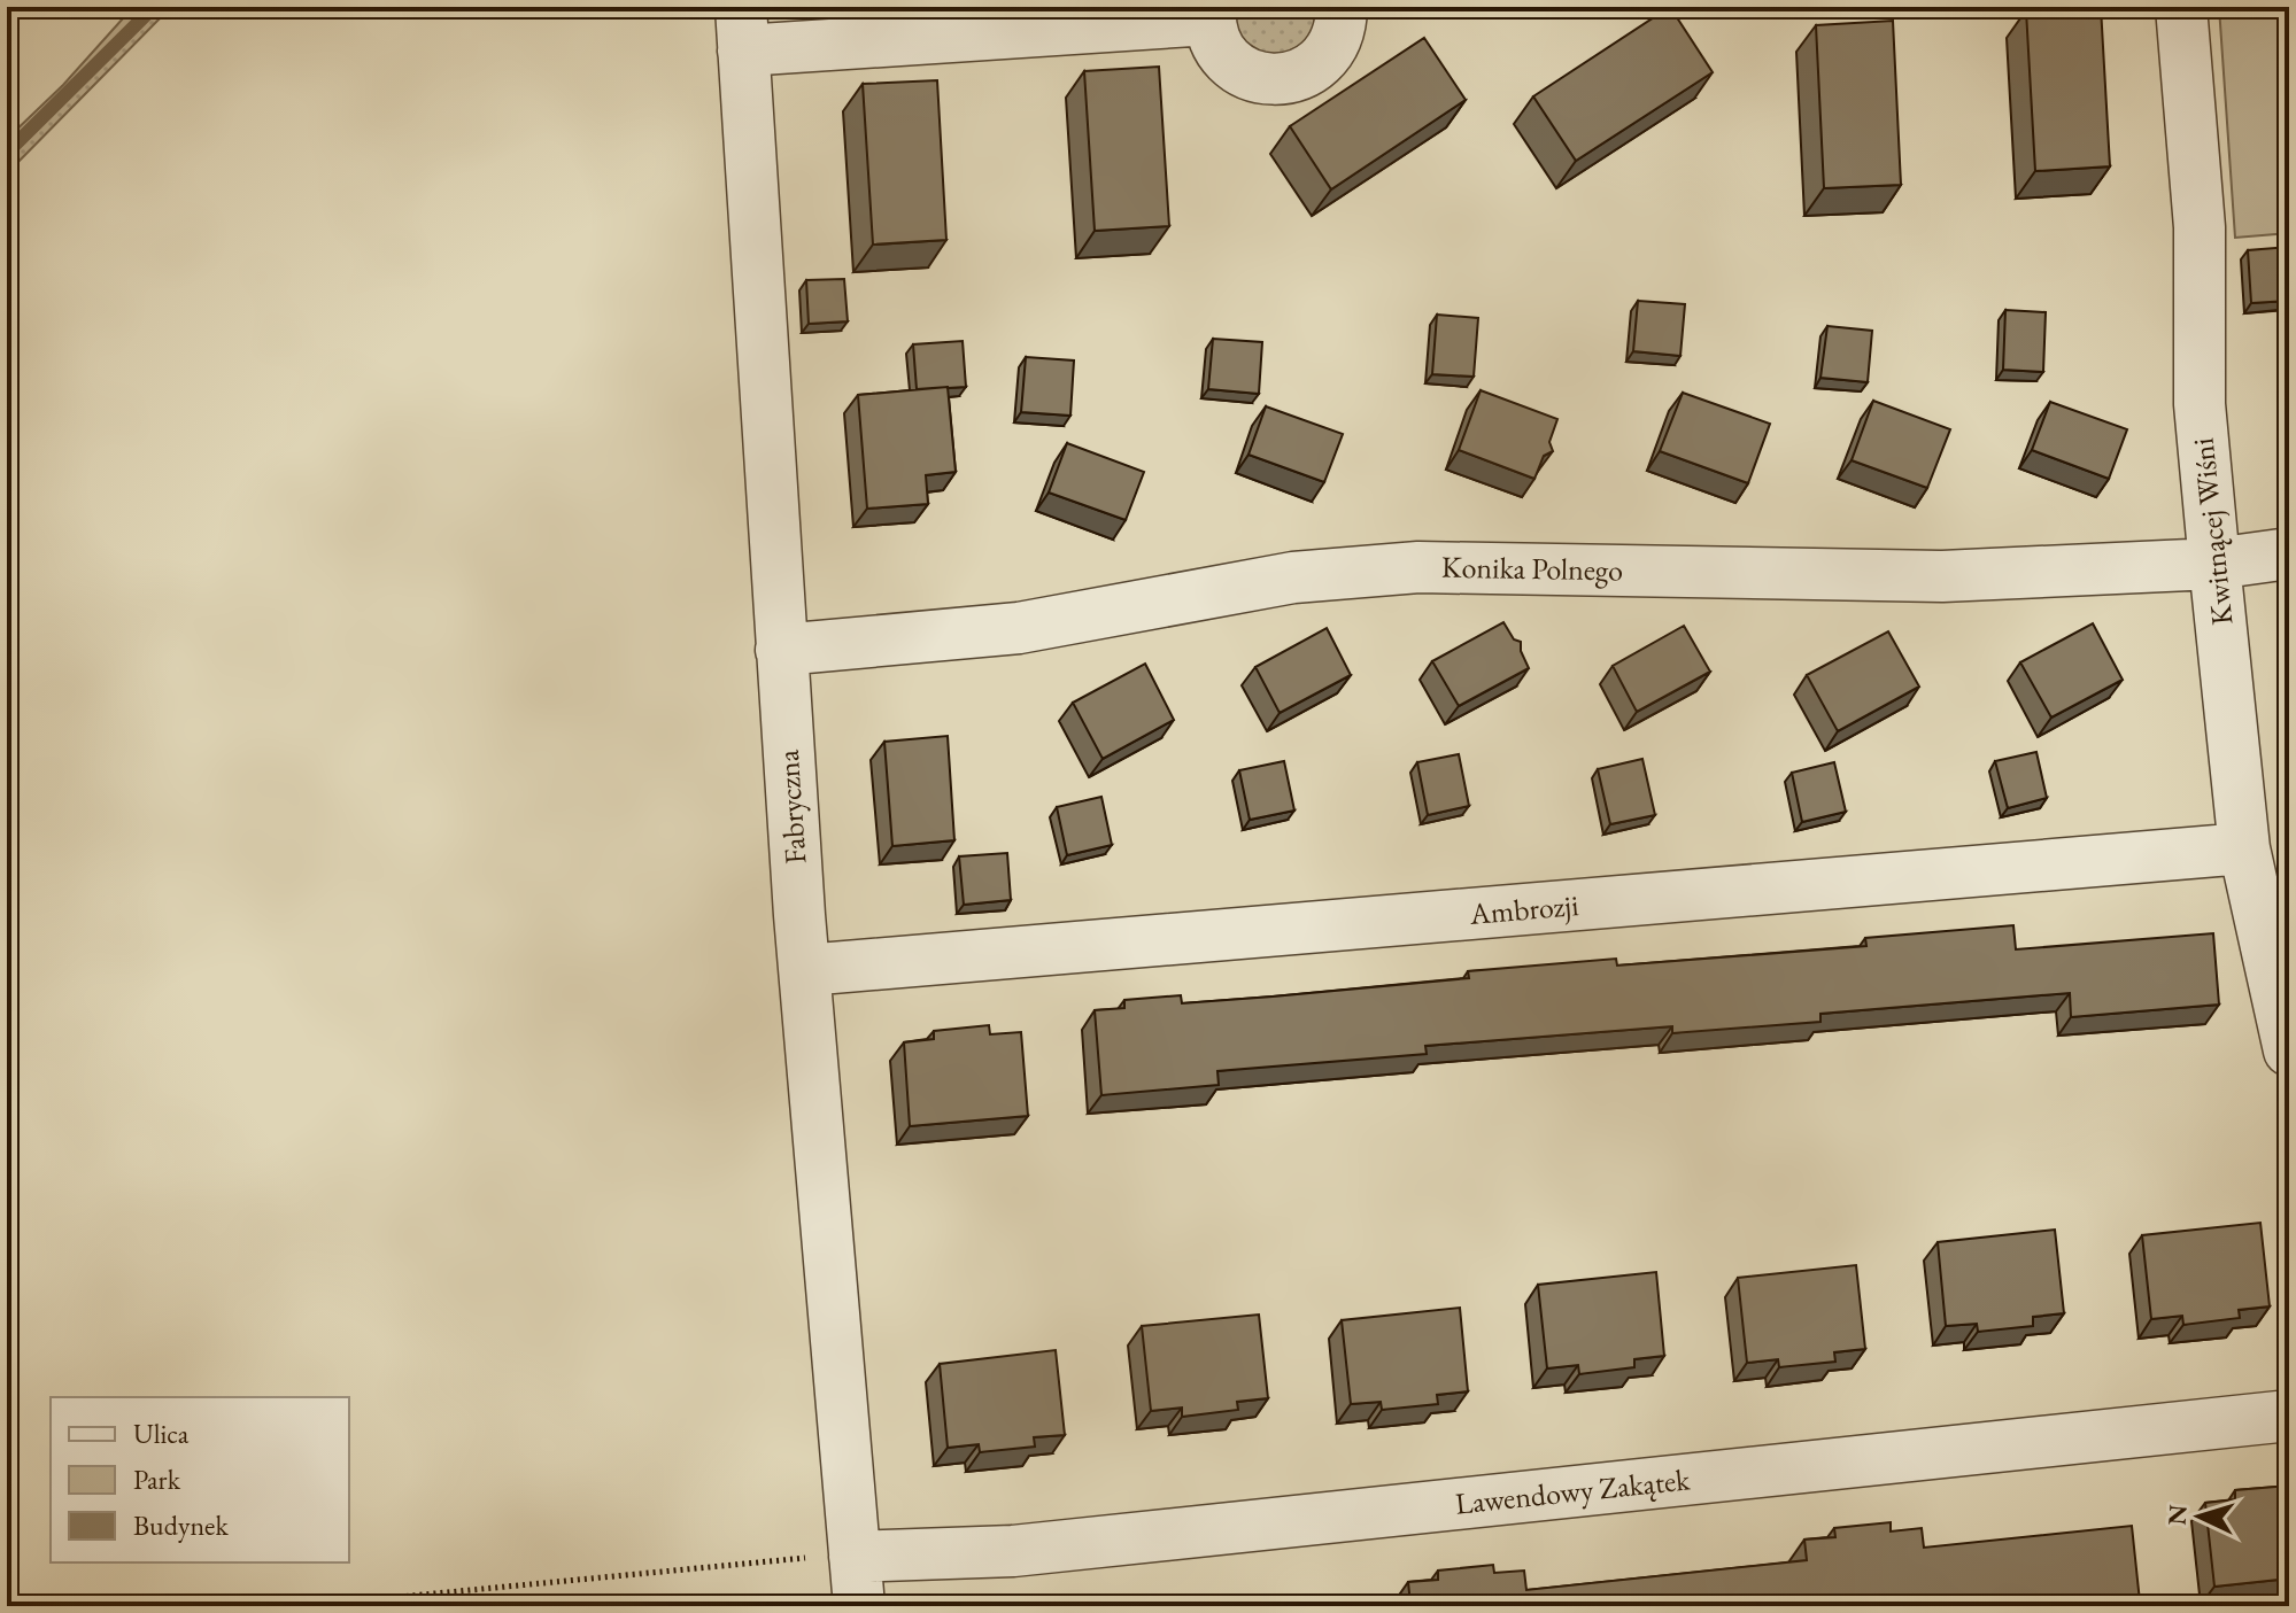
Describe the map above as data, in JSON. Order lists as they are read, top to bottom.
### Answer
{
  "streets": {
    "street": [
      "Kwitnącej Wiśni",
      "Konika Polnego",
      "Fabryczna",
      "Ambrozji",
      "Lawendowy Zakątek"
    ]
  },
  "crossings": [
    ["Kwitnącej Wiśni", "Konika Polnego"],
    ["Kwitnącej Wiśni", "Ambrozji"],
    ["Konika Polnego", "Fabryczna"],
    ["Fabryczna", "Ambrozji"],
    ["Fabryczna", "Lawendowy Zakątek"]
  ],
  "legend": ["Ulica", "Park", "Budynek"],
  "north": "left"
}
